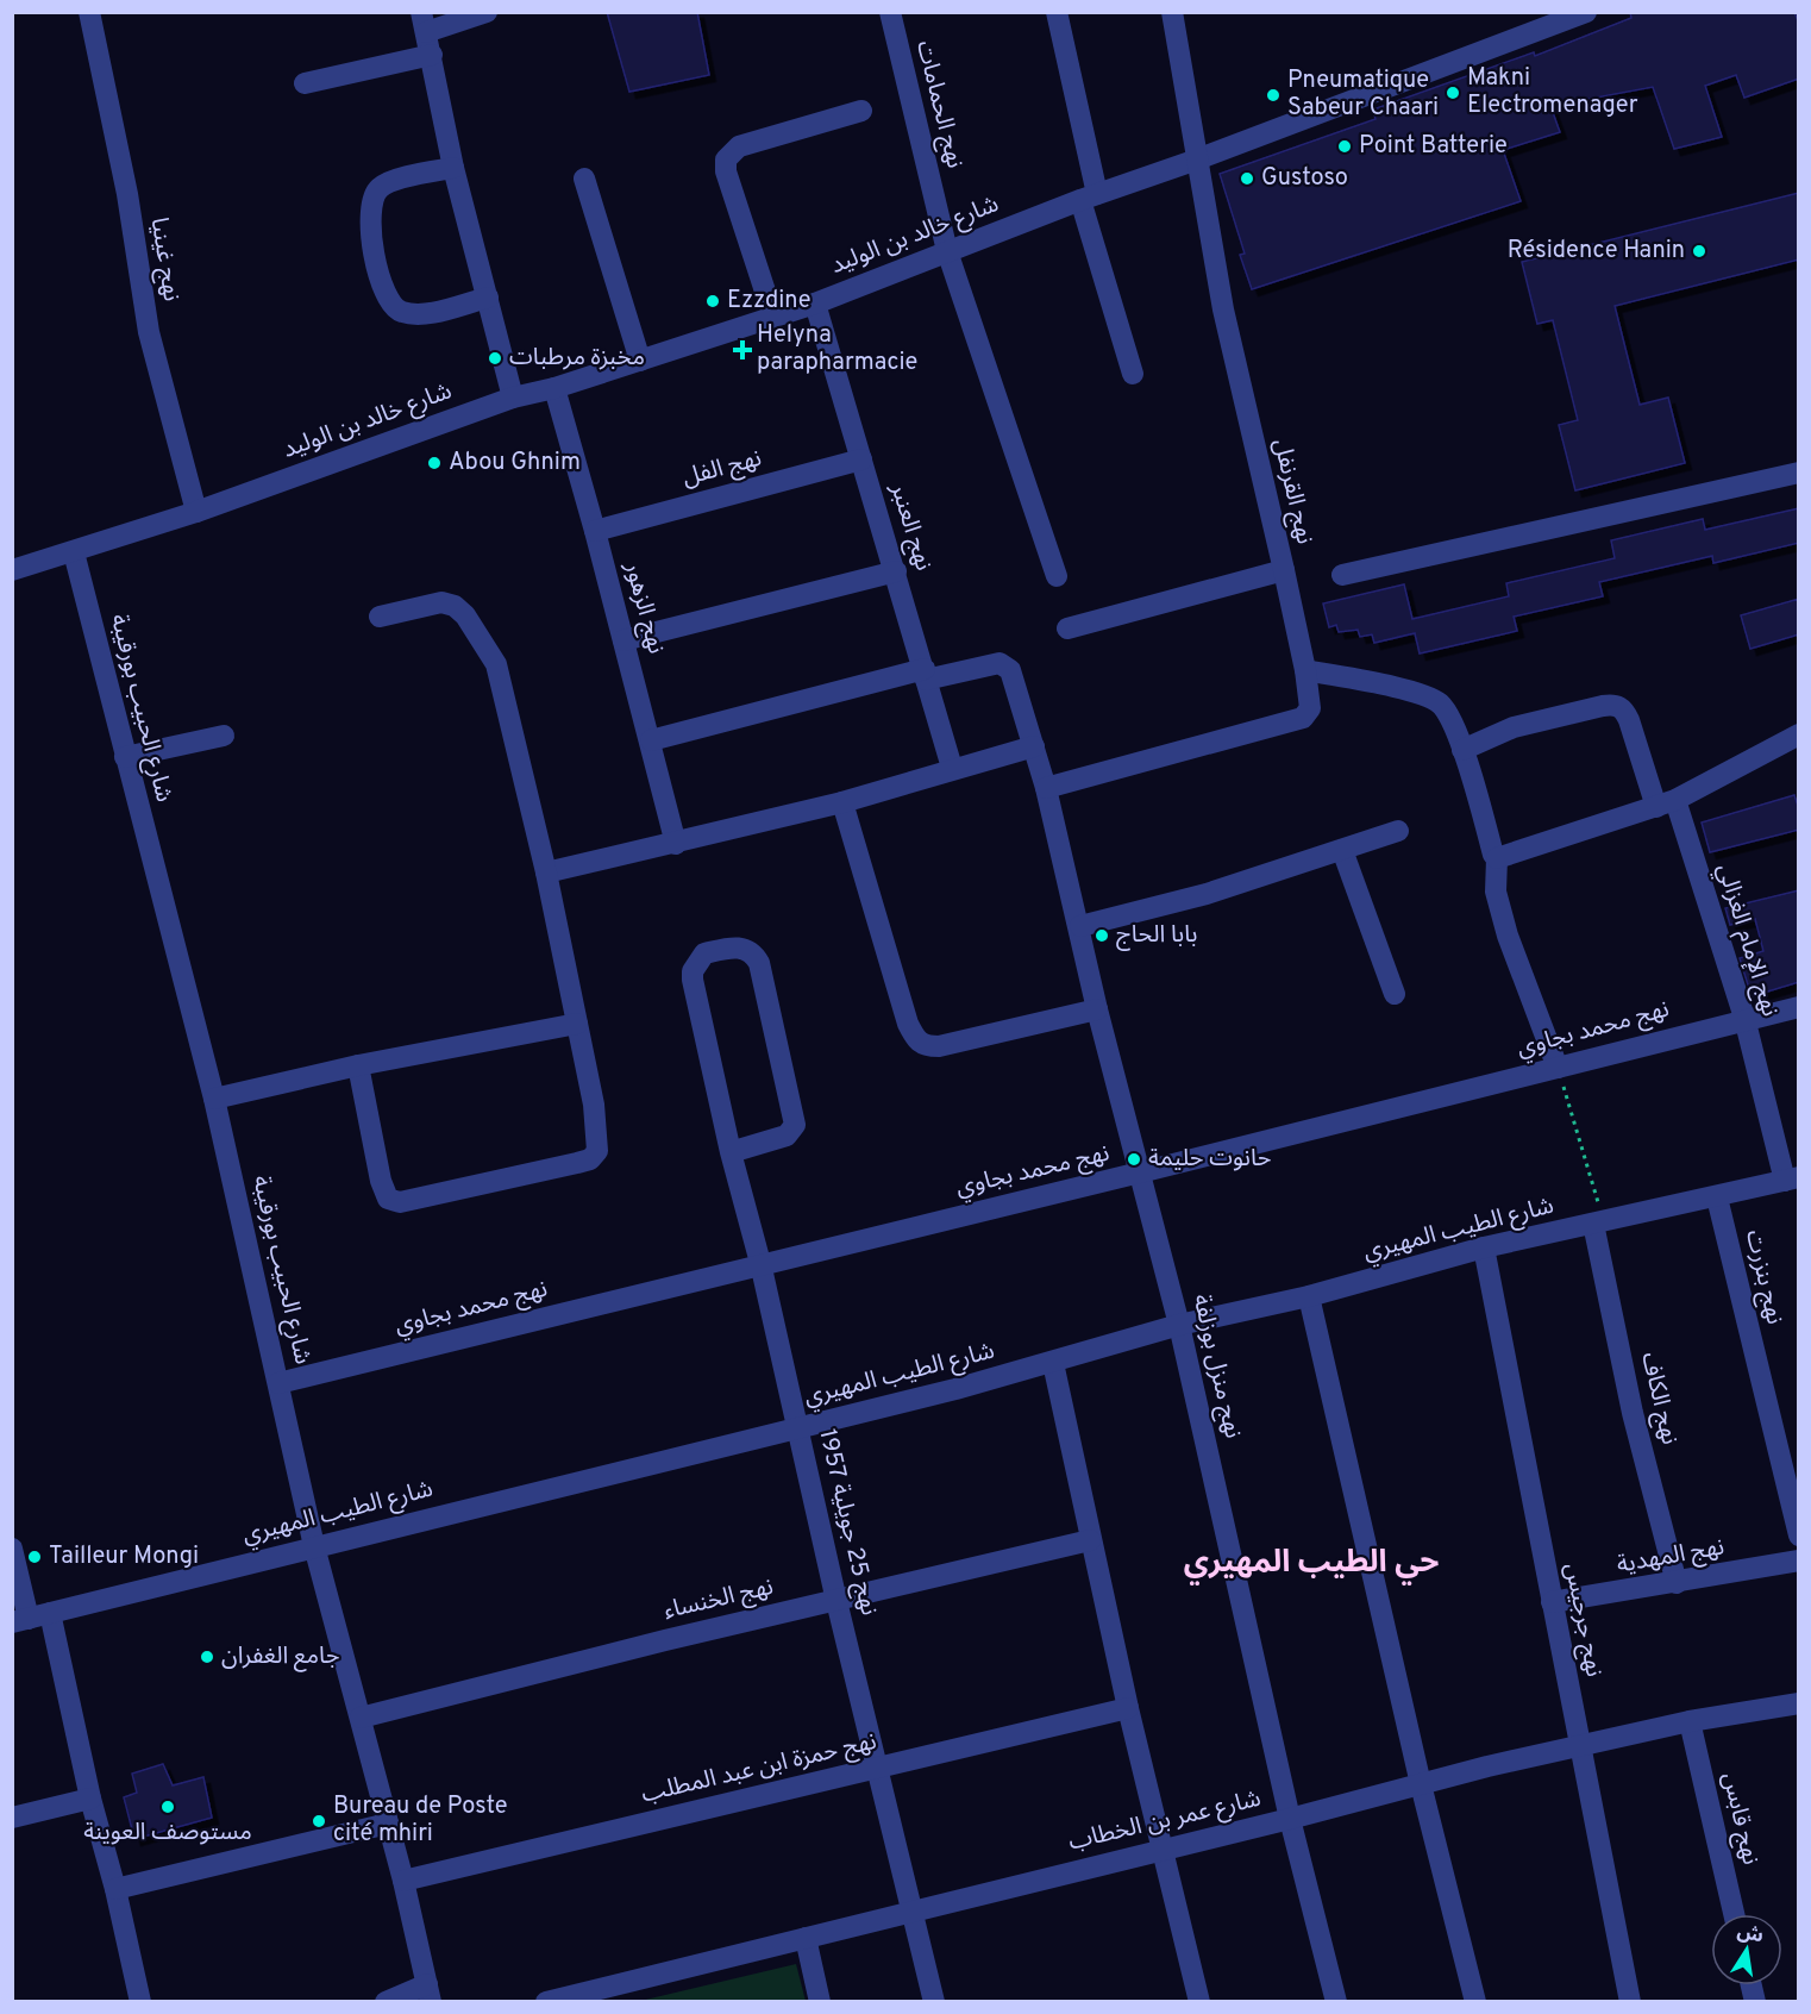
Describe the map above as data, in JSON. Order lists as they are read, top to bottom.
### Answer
{
  "streets": {
    "street": [
      "نهج الحمامات",
      "شارع خالد بن الوليد",
      "نهج غينيا",
      "نهج الفل",
      "نهج القرنفل",
      "نهج العنبر",
      "نهج الزهور",
      "شارع الحبيب بورقيبة",
      "نهج الإمام الغزالي",
      "نهج محمد بجاوي",
      "شارع الطيب المهيري",
      "نهج بنزرت",
      "نهج منزل بوزلفة",
      "نهج الكاف",
      "نهج 25 جويلية 1957",
      "نهج المهدية",
      "نهج الخنساء",
      "نهج جرجيس",
      "نهج حمزة ابن عبد المطلب",
      "نهج قابس",
      "شارع عمر بن الخطاب"
    ]
  },
  "crossings": [
    ["نهج الحمامات", "شارع خالد بن الوليد"],
    ["شارع خالد بن الوليد", "نهج غينيا"],
    ["شارع خالد بن الوليد", "نهج القرنفل"],
    ["شارع خالد بن الوليد", "نهج العنبر"],
    ["شارع خالد بن الوليد", "نهج الزهور"],
    ["شارع خالد بن الوليد", "شارع الحبيب بورقيبة"],
    ["نهج الفل", "نهج العنبر"],
    ["نهج الفل", "نهج الزهور"],
    ["نهج القرنفل", "نهج منزل بوزلفة"],
    ["نهج العنبر", "نهج منزل بوزلفة"],
    ["شارع الحبيب بورقيبة", "نهج محمد بجاوي"],
    ["شارع الحبيب بورقيبة", "شارع الطيب المهيري"],
    ["شارع الحبيب بورقيبة", "نهج الخنساء"],
    ["شارع الحبيب بورقيبة", "نهج حمزة ابن عبد المطلب"],
    ["نهج الإمام الغزالي", "نهج محمد بجاوي"],
    ["نهج الإمام الغزالي", "شارع الطيب المهيري"],
    ["نهج محمد بجاوي", "نهج منزل بوزلفة"],
    ["نهج محمد بجاوي", "نهج 25 جويلية 1957"],
    ["شارع الطيب المهيري", "نهج بنزرت"],
    ["شارع الطيب المهيري", "نهج منزل بوزلفة"],
    ["شارع الطيب المهيري", "نهج الكاف"],
    ["شارع الطيب المهيري", "نهج 25 جويلية 1957"],
    ["شارع الطيب المهيري", "نهج جرجيس"],
    ["نهج منزل بوزلفة", "شارع عمر بن الخطاب"],
    ["نهج الكاف", "نهج المهدية"],
    ["نهج 25 جويلية 1957", "نهج الخنساء"],
    ["نهج 25 جويلية 1957", "نهج حمزة ابن عبد المطلب"],
    ["نهج 25 جويلية 1957", "شارع عمر بن الخطاب"],
    ["نهج المهدية", "نهج جرجيس"],
    ["نهج جرجيس", "شارع عمر بن الخطاب"],
    ["نهج قابس", "شارع عمر بن الخطاب"]
  ],
  "districts": ["حي الطيب المهيري"],
  "places": {
    "other": [
      "Makni Electromenager",
      "Pneumatique Sabeur Chaari",
      "Point Batterie",
      "Gustoso",
      "Résidence Hanin",
      "Ezzdine",
      "مخبزة مرطبات",
      "Abou Ghnim",
      "بابا الحاج",
      "حانوت حليمة",
      "Tailleur Mongi",
      "جامع الغفران",
      "مستوصف العوينة",
      "Bureau de Poste cité mhiri"
    ],
    "health": ["Helyna parapharmacie"]
  },
  "north": "top"
}
